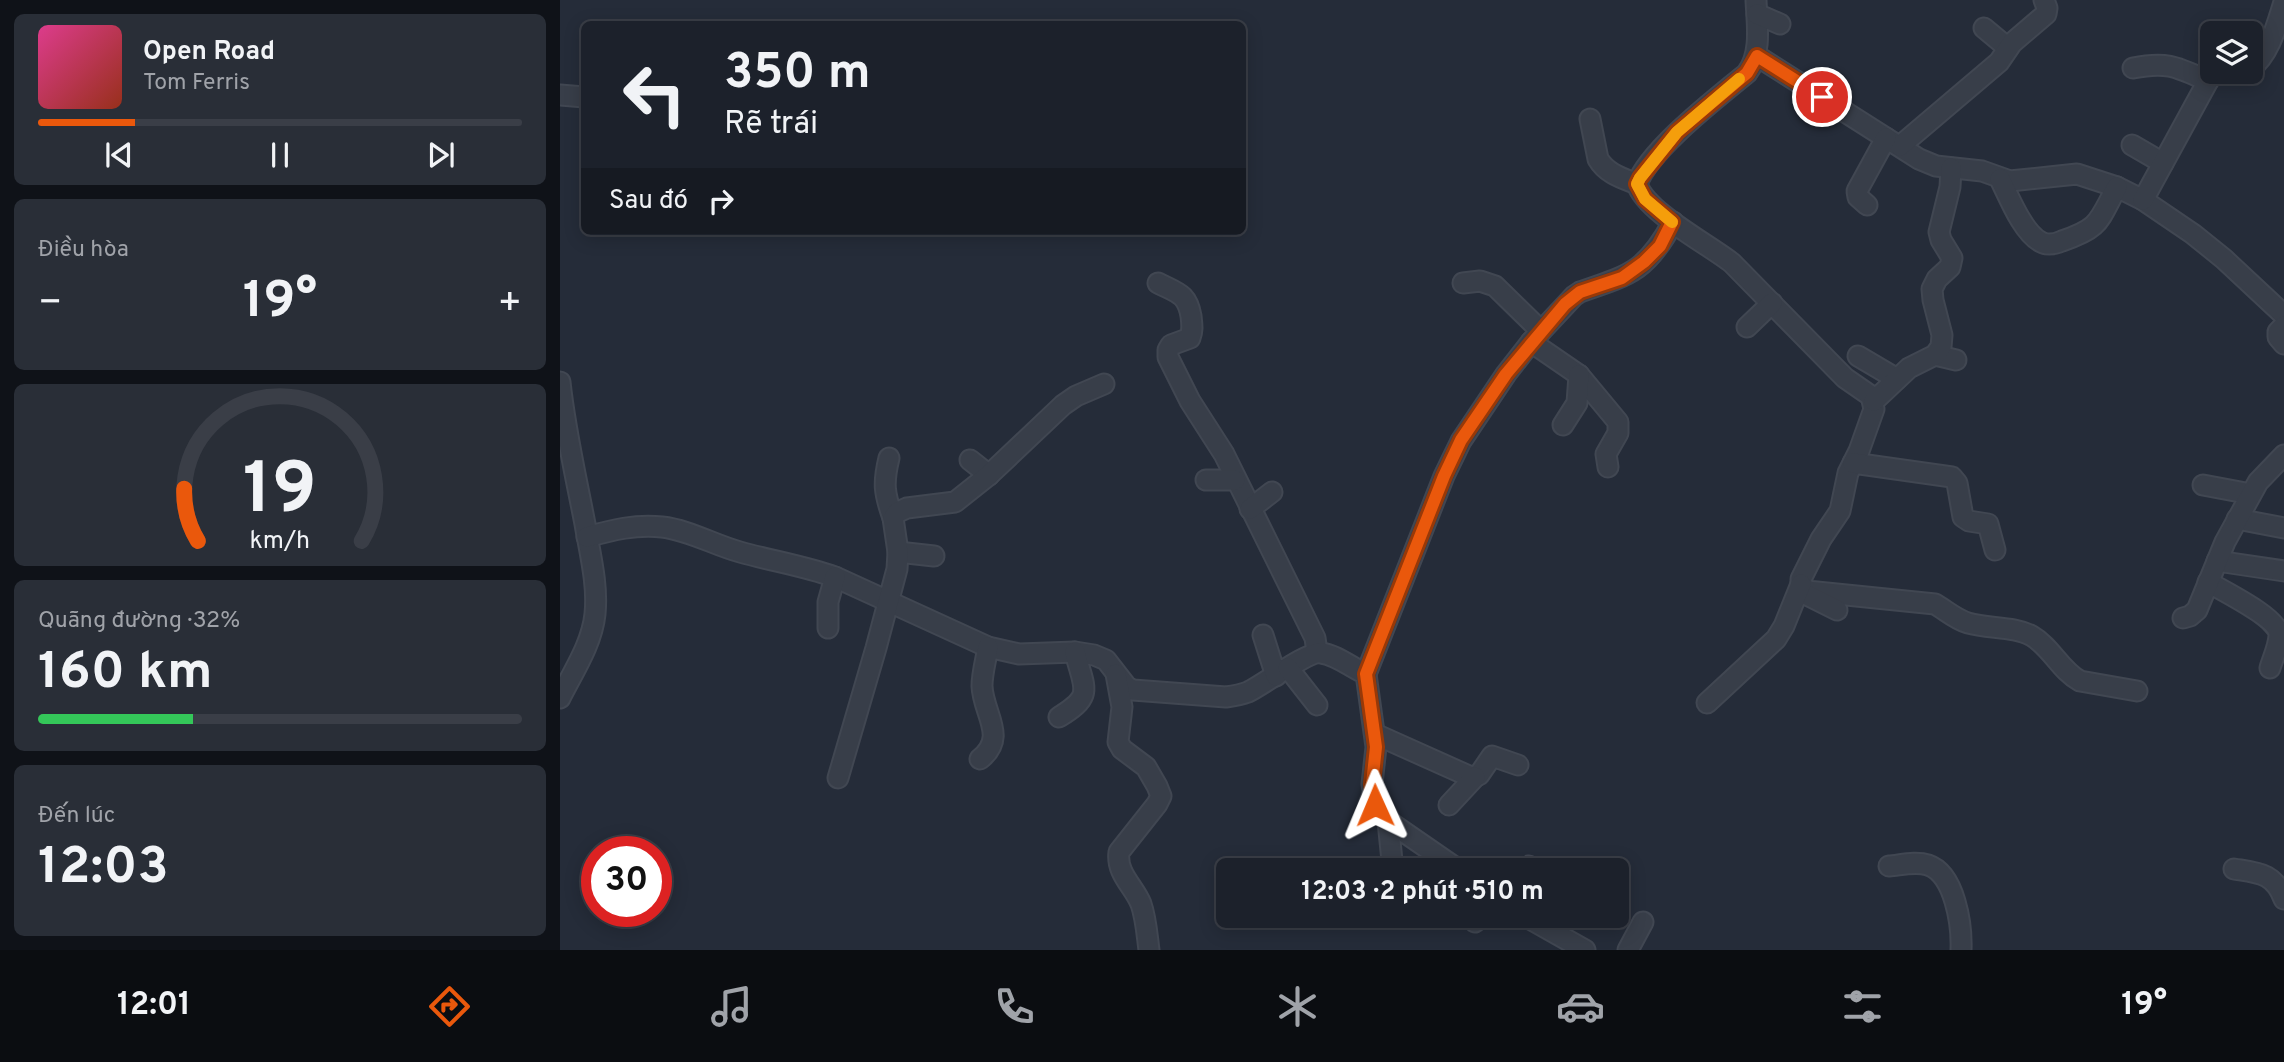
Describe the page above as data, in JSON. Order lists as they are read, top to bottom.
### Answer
{
  "page": {
    "turn": ["350 m", "Rẽ trái"],
    "song": ["Open Road", "Tom Ferris"],
    "then": "Sau đó",
    "tile": [
      "Điều hòa",
      ["Quãng đường · 32%", "160 km"],
      ["Đến lúc", "12:03"]
    ],
    "heat": ["−", "19°", "+"],
    "limit": "30",
    "trip": "12:03 · 2 phút · 510 m",
    "tabs": ["12:01", "19°"],
    "gauge": ["19", "km/h"]
  }
}
